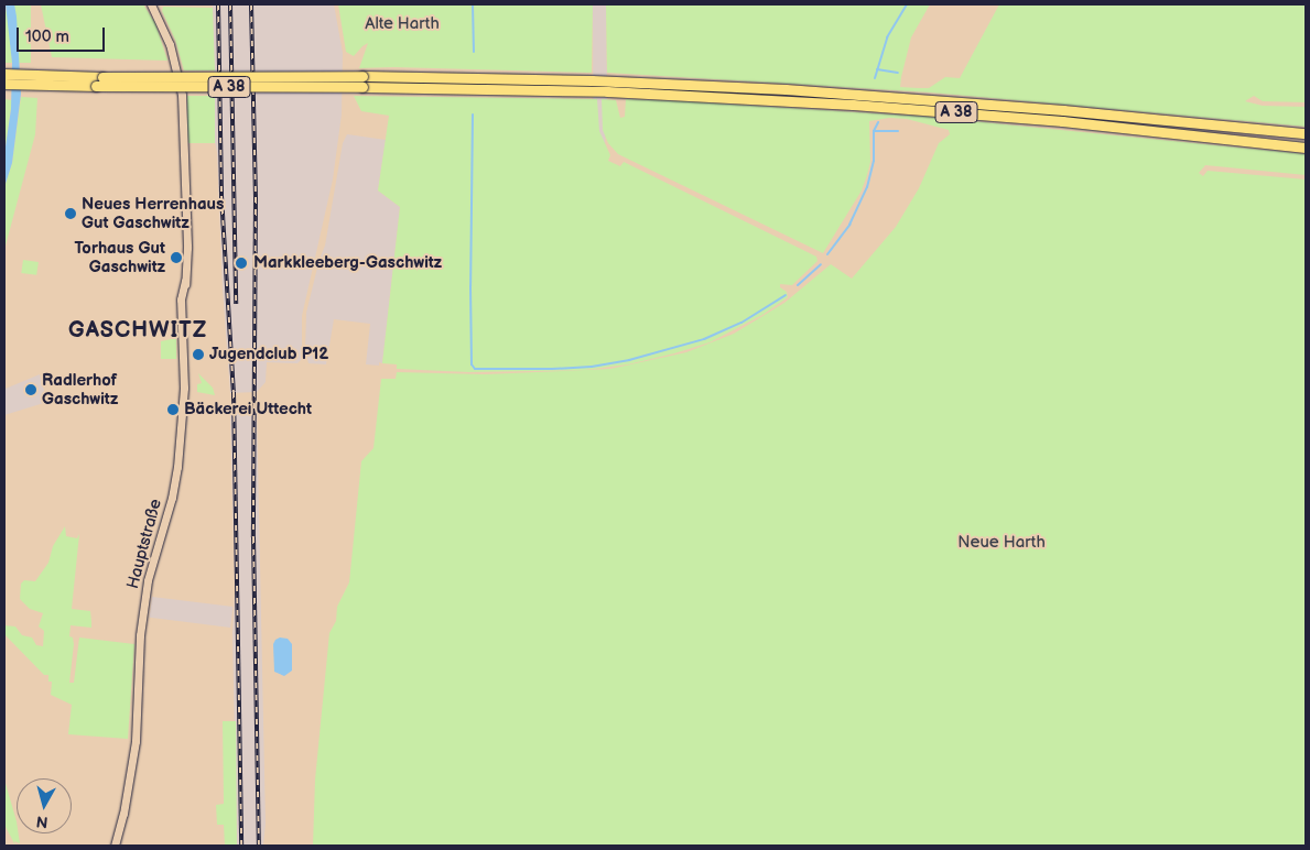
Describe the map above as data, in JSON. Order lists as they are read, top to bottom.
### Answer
{
  "streets": {
    "highway": ["A 38"],
    "main road": ["Hauptstraße"]
  },
  "districts": ["GASCHWITZ"],
  "parks": ["Alte Harth", "Neue Harth"],
  "places": [
    "Neues Herrenhaus Gut Gaschwitz",
    "Torhaus Gut Gaschwitz",
    "Markkleeberg-Gaschwitz",
    "Jugendclub P12",
    "Radlerhof Gaschwitz",
    "Bäckerei Uttecht"
  ],
  "scale_bar": "100 m",
  "north": "bottom"
}
